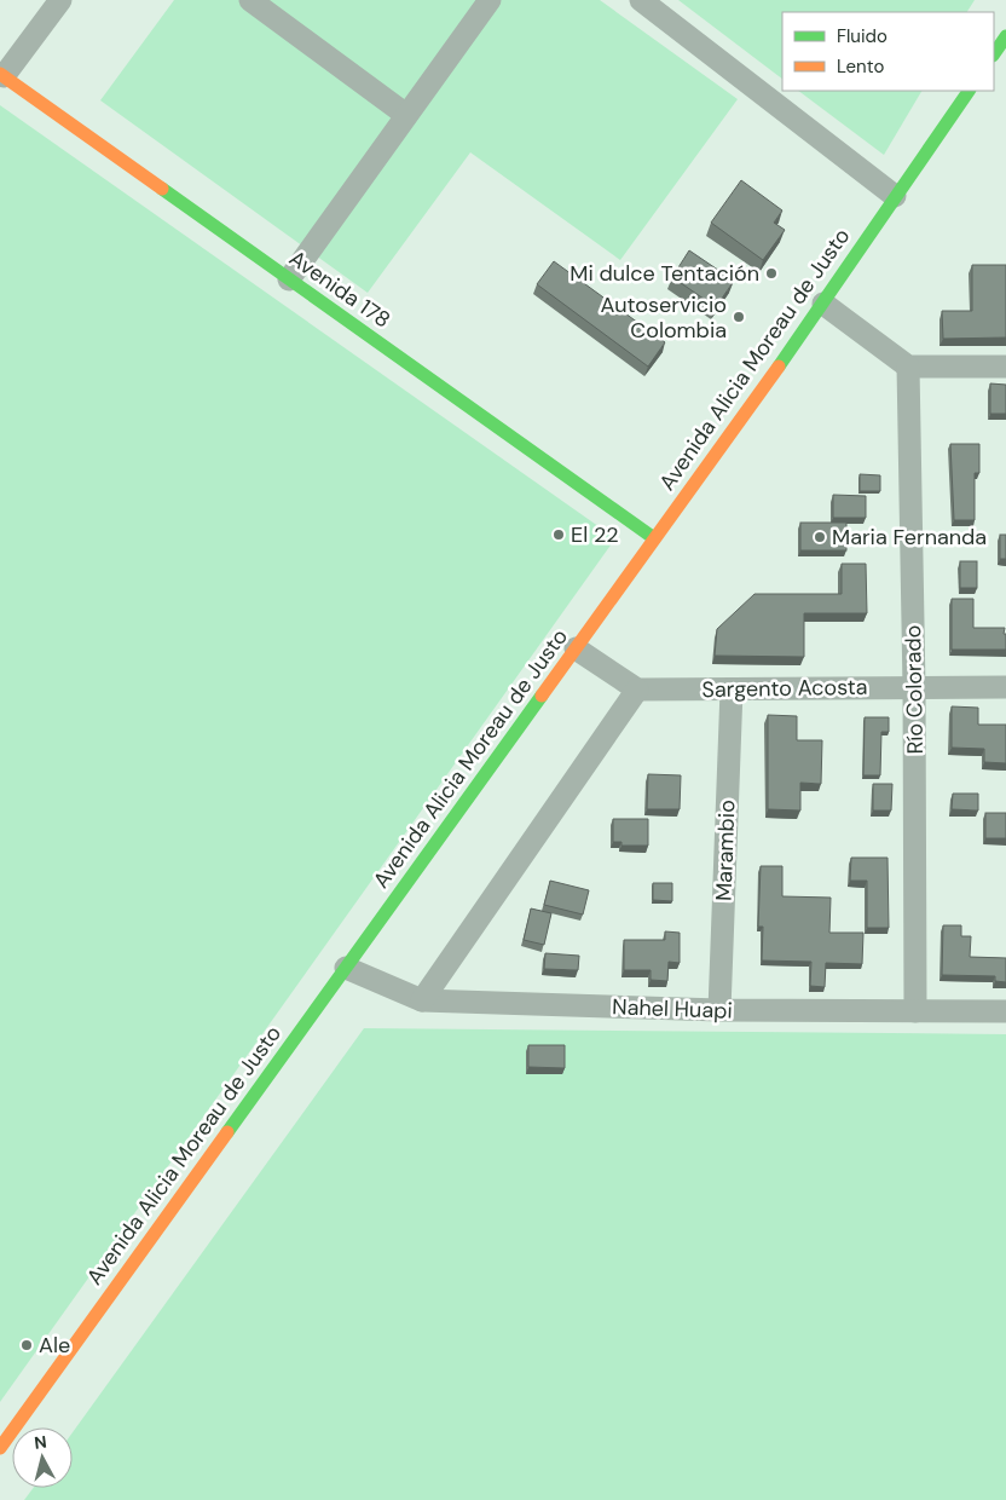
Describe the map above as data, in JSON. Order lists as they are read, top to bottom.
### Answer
{
  "streets": {
    "main road": ["Avenida 178", "Avenida Alicia Moreau de Justo"],
    "street": [
      "Sargento Acosta",
      "Río Colorado",
      "Marambio",
      "Nahel Huapi"
    ]
  },
  "crossings": [
    ["Avenida 178", "Avenida Alicia Moreau de Justo"],
    ["Avenida Alicia Moreau de Justo", "Nahel Huapi"],
    ["Sargento Acosta", "Río Colorado"],
    ["Sargento Acosta", "Marambio"],
    ["Río Colorado", "Nahel Huapi"],
    ["Marambio", "Nahel Huapi"]
  ],
  "places": [
    "Mi dulce Tentación",
    "Autoservicio Colombia",
    "El 22",
    "Maria Fernanda",
    "Ale"
  ],
  "legend": ["Fluido", "Lento"],
  "north": "top"
}
